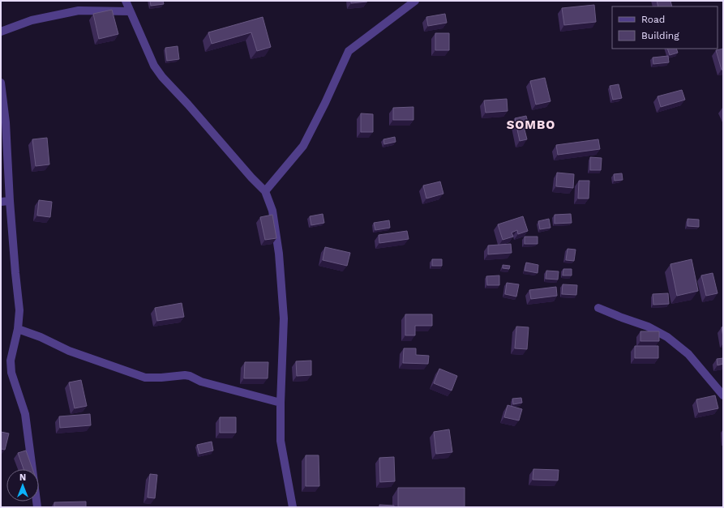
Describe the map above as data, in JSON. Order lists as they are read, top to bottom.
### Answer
{
  "districts": ["SOMBO"],
  "legend": ["Road", "Building"],
  "north": "top"
}
